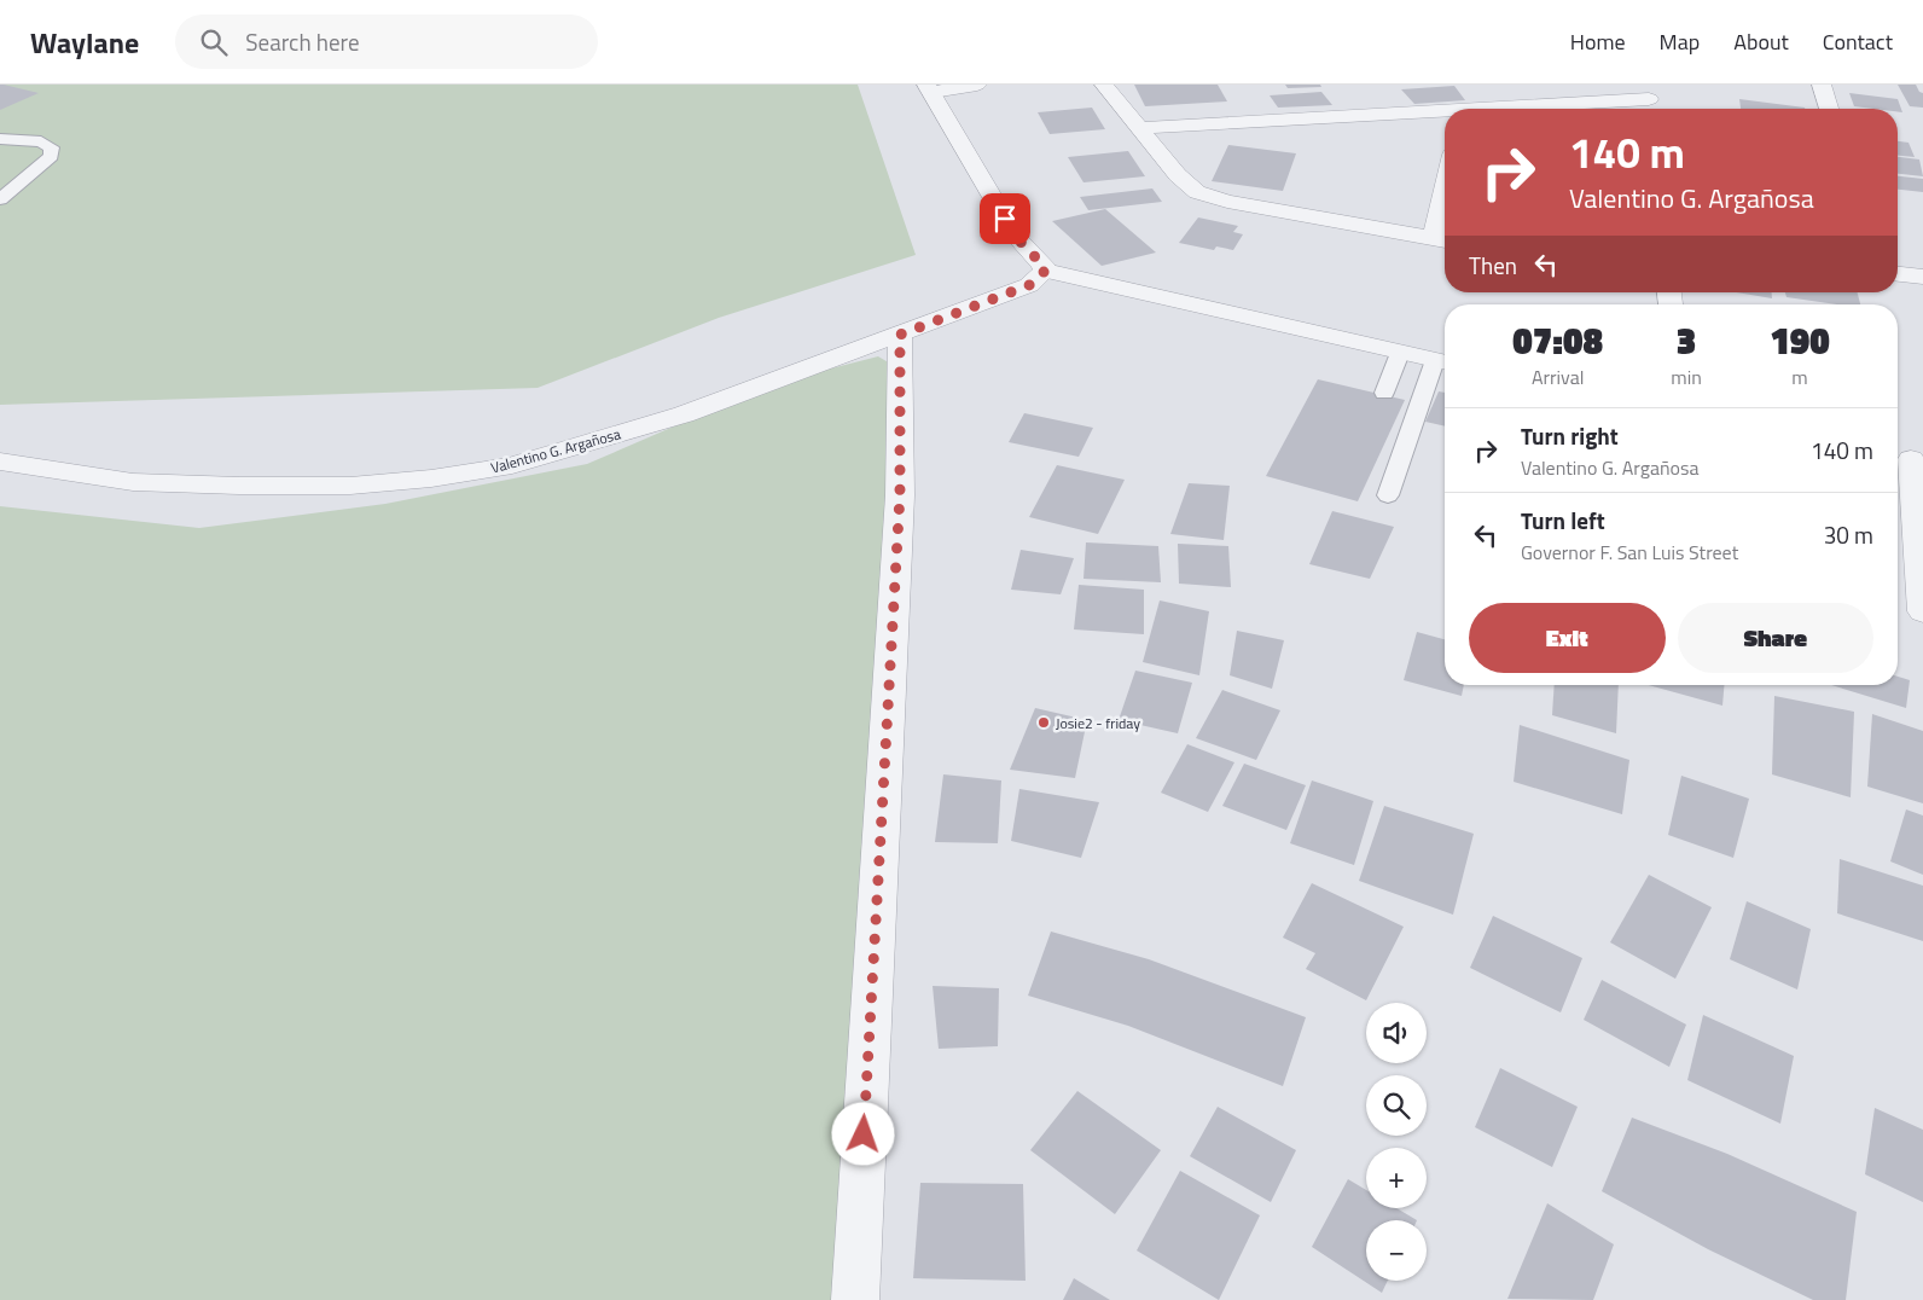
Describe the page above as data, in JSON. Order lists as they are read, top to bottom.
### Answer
{
  "streets": {
    "street": ["Valentino G. Argañosa"]
  },
  "places": ["Josie2 - friday"],
  "page": {
    "header": "Waylane",
    "search": "Search here",
    "nav": [
      "Home",
      "Map",
      "About",
      "Contact"
    ],
    "turn": ["140 m", "Valentino G. Argañosa"],
    "then": "Then",
    "eta": [
      "07:08",
      "Arrival",
      "3",
      "min",
      "190",
      "m"
    ],
    "list": [
      {
        "name": "Turn right",
        "note": "Valentino G. Argañosa",
        "value": "140 m"
      },
      {
        "name": "Turn left",
        "note": "Governor F. San Luis Street",
        "value": "30 m"
      }
    ],
    "buttons": ["Exit", "Share"],
    "map_buttons": ["+", "−"]
  }
}
